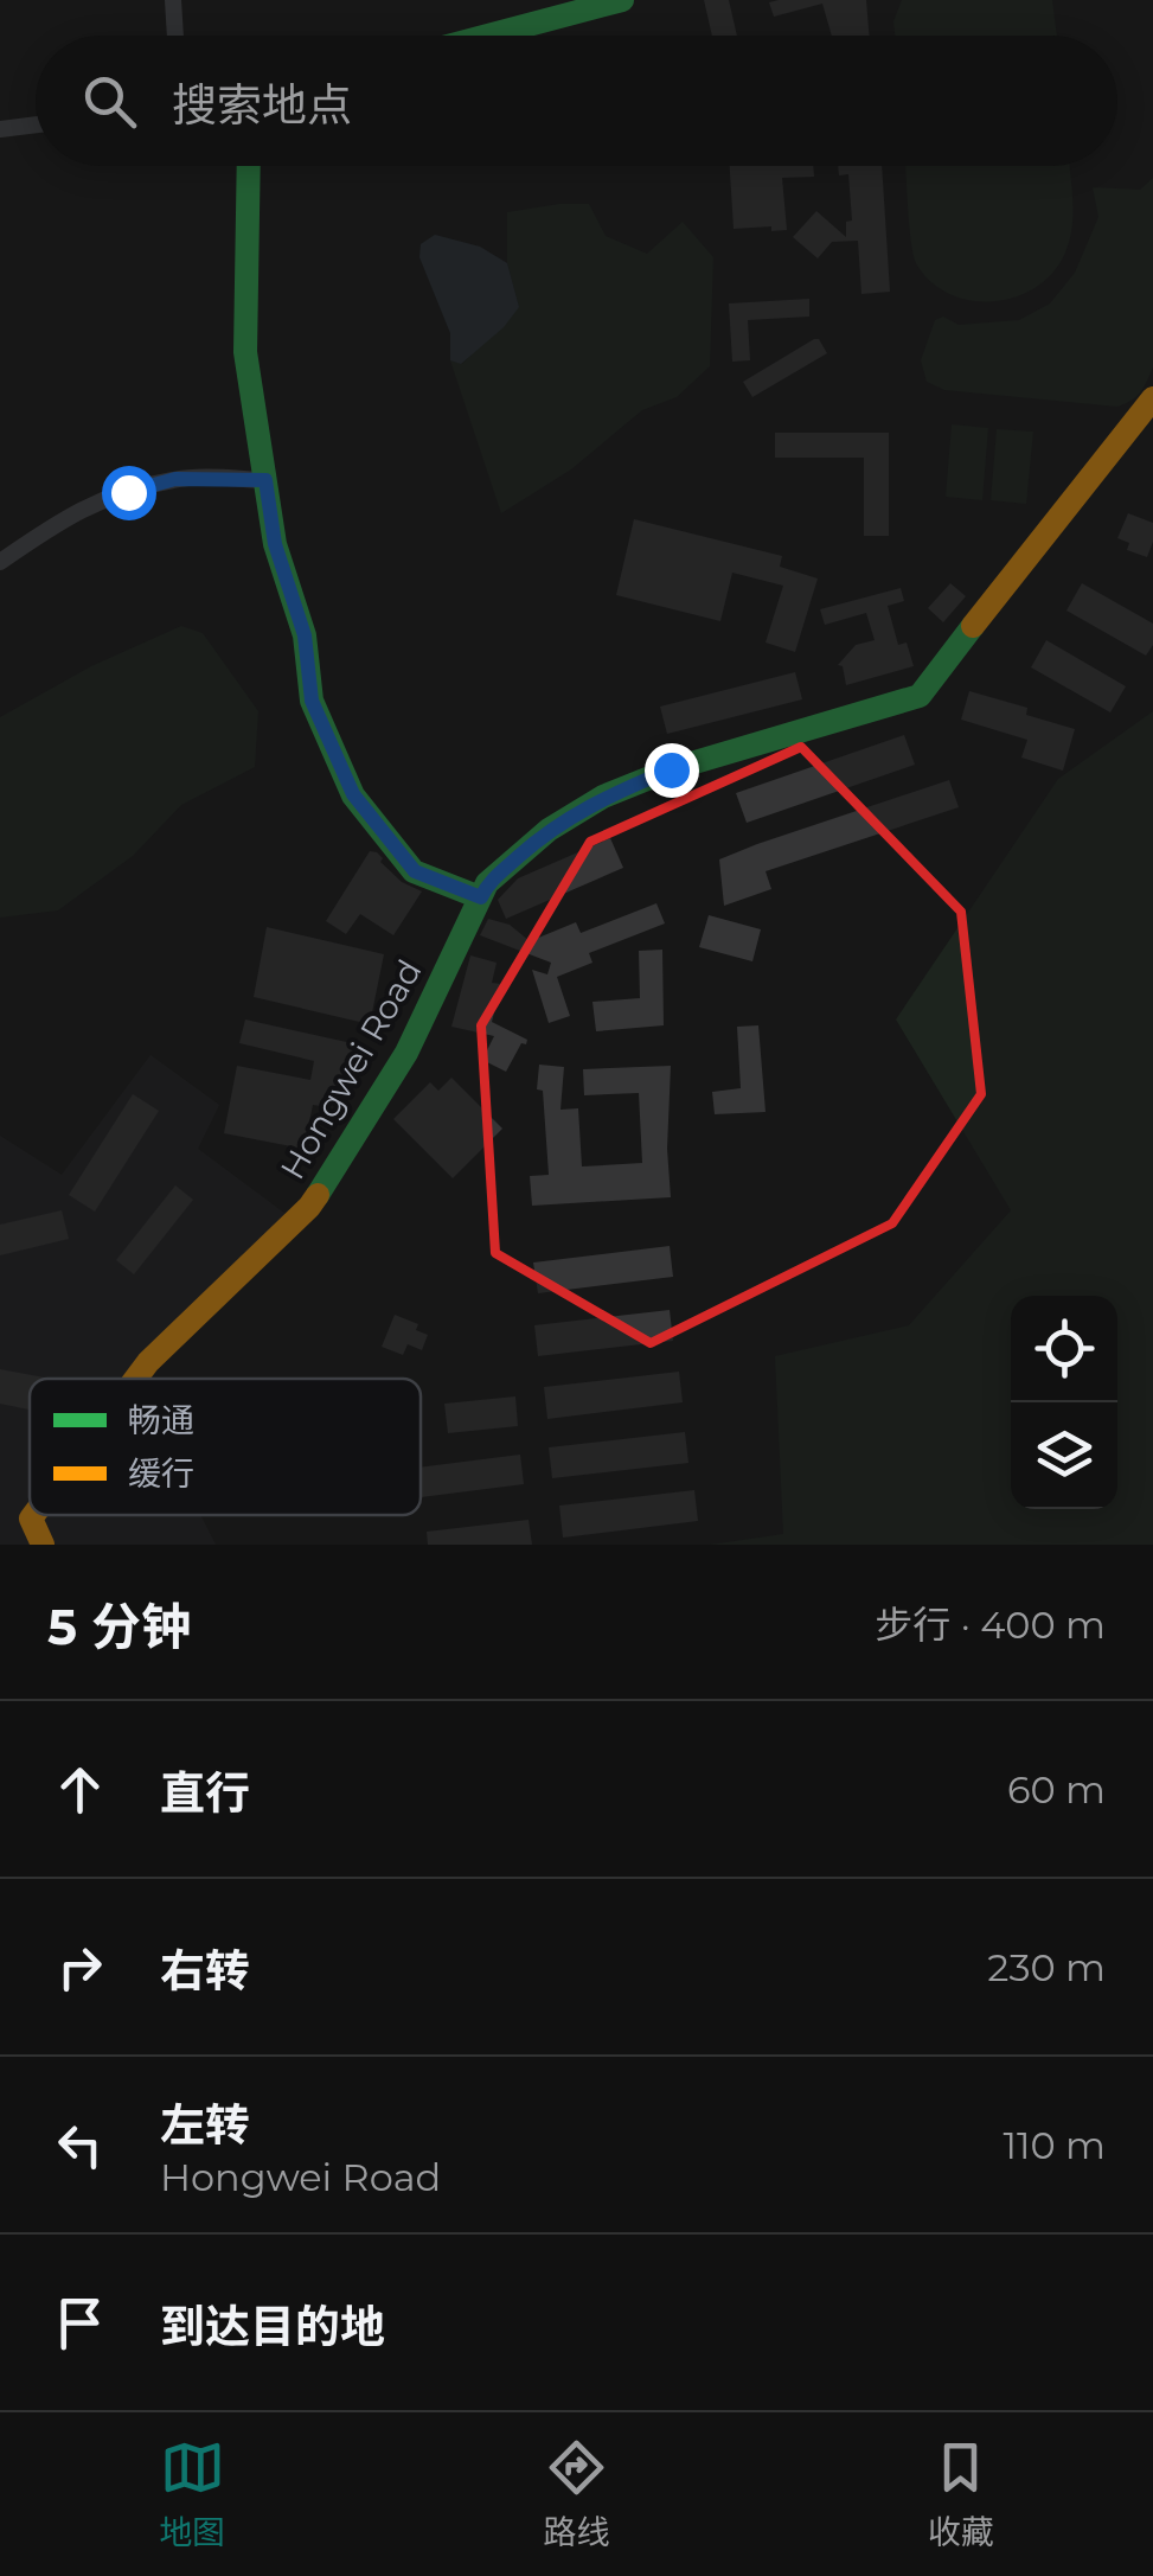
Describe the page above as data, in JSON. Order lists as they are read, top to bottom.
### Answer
{
  "streets": {
    "street": ["Hongwei Road"]
  },
  "legend": ["畅通", "缓行"],
  "page": {
    "search": "搜索地点",
    "heading": ["5 分钟", "步行 · 400 m"],
    "list": [
      ["直行", "60 m"],
      ["右转", "230 m"],
      ["左转", "Hongwei Road", "110 m"],
      "到达目的地"
    ],
    "nav": ["地图", "路线", "收藏"]
  }
}
